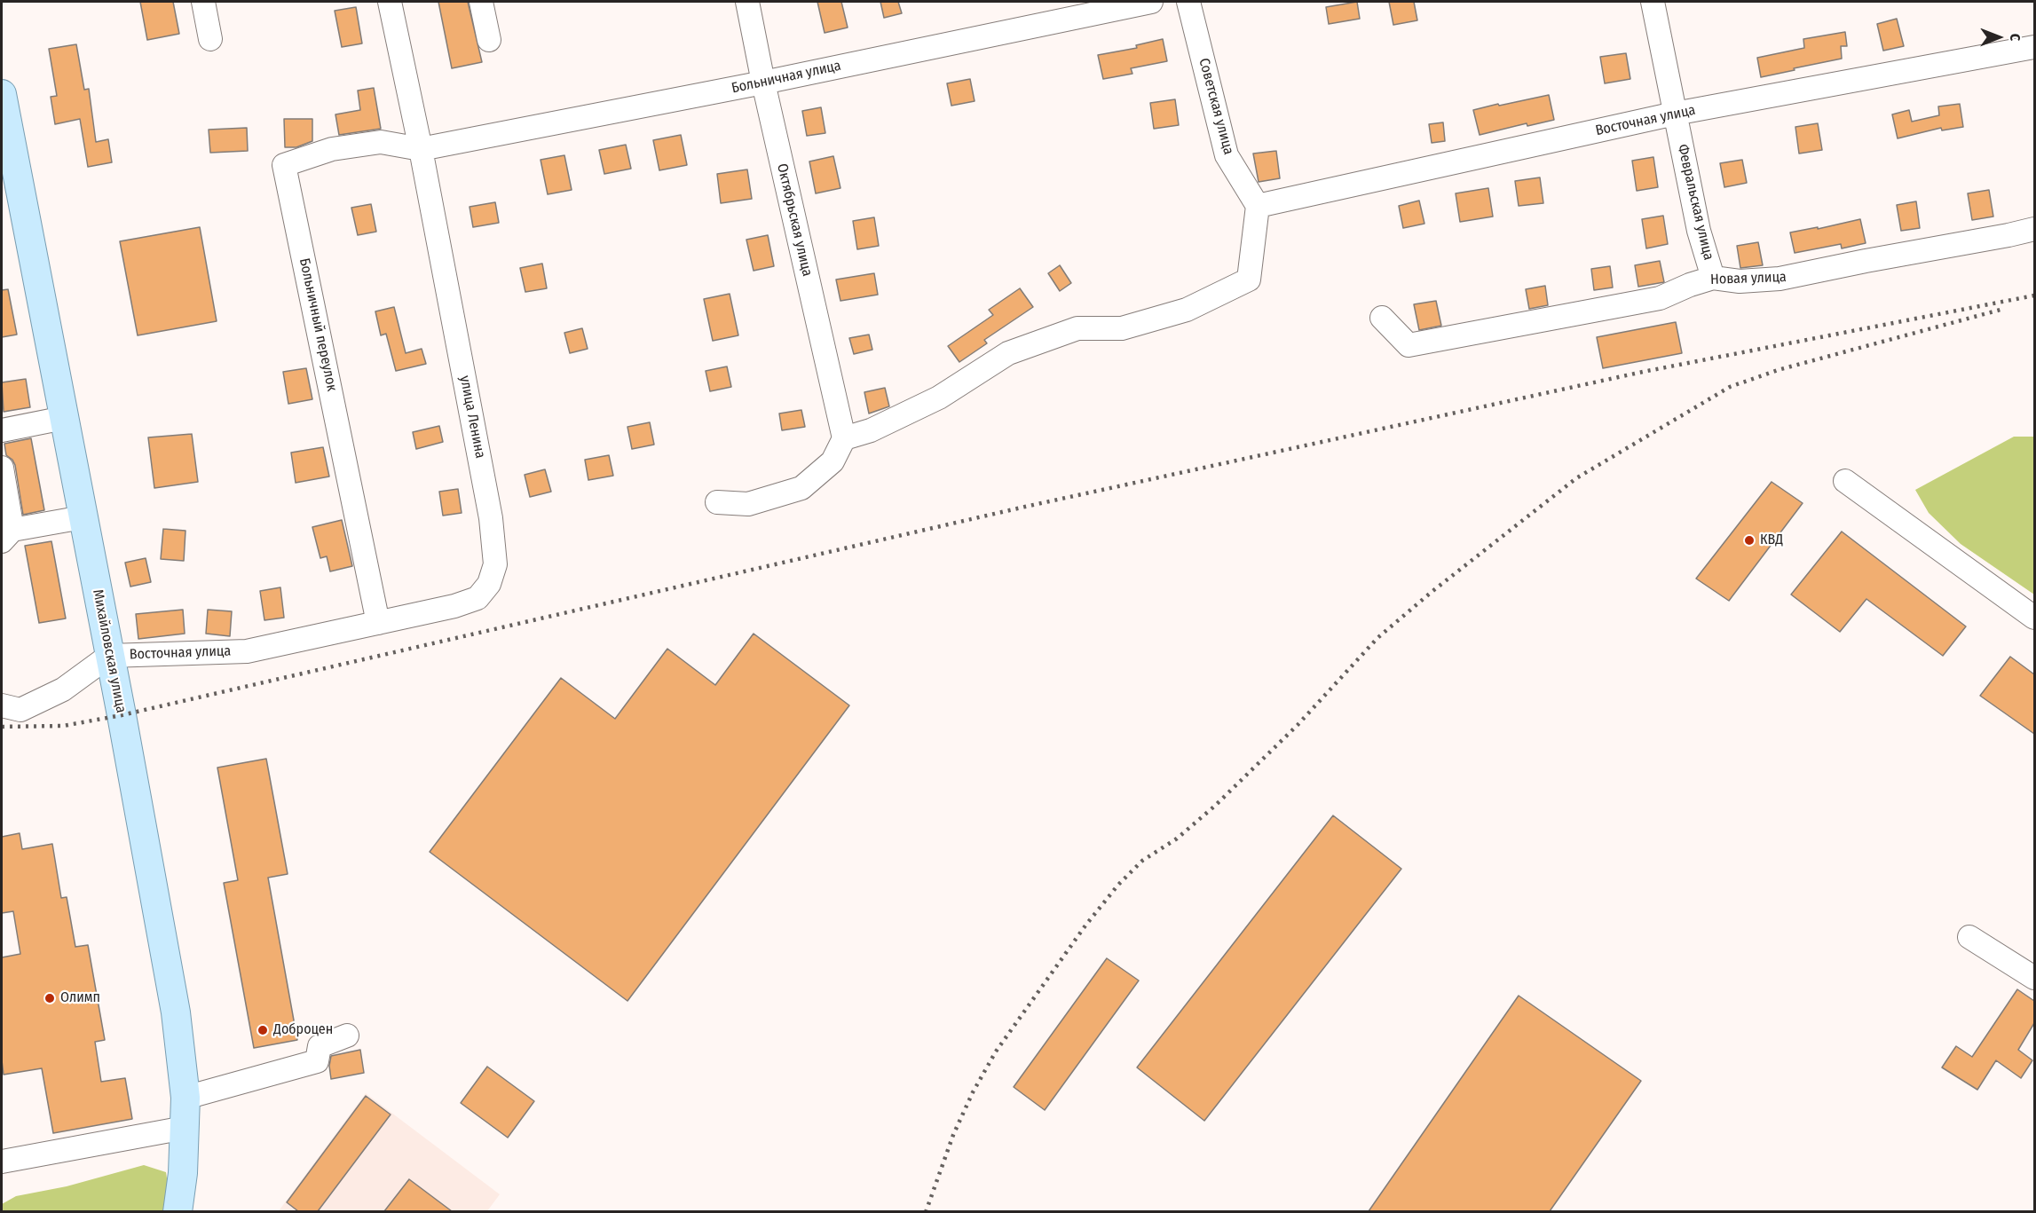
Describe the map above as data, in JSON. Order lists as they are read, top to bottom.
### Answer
{
  "streets": {
    "main road": ["Михайловская улица"],
    "street": [
      "Больничная улица",
      "Советская улица",
      "Восточная улица",
      "Февральская улица",
      "Октябрьская улица",
      "Новая улица",
      "Больничный переулок",
      "улица Ленина"
    ]
  },
  "crossings": [
    ["Больничная улица", "Октябрьская улица"],
    ["Больничная улица", "Больничный переулок"],
    ["Больничная улица", "улица Ленина"],
    ["Советская улица", "Восточная улица"],
    ["Восточная улица", "Февральская улица"],
    ["Восточная улица", "улица Ленина"],
    ["Восточная улица", "Михайловская улица"],
    ["Февральская улица", "Новая улица"],
    ["Больничный переулок", "улица Ленина"]
  ],
  "places": ["КВД", "Олимп", "Доброцен"],
  "north": "right"
}
